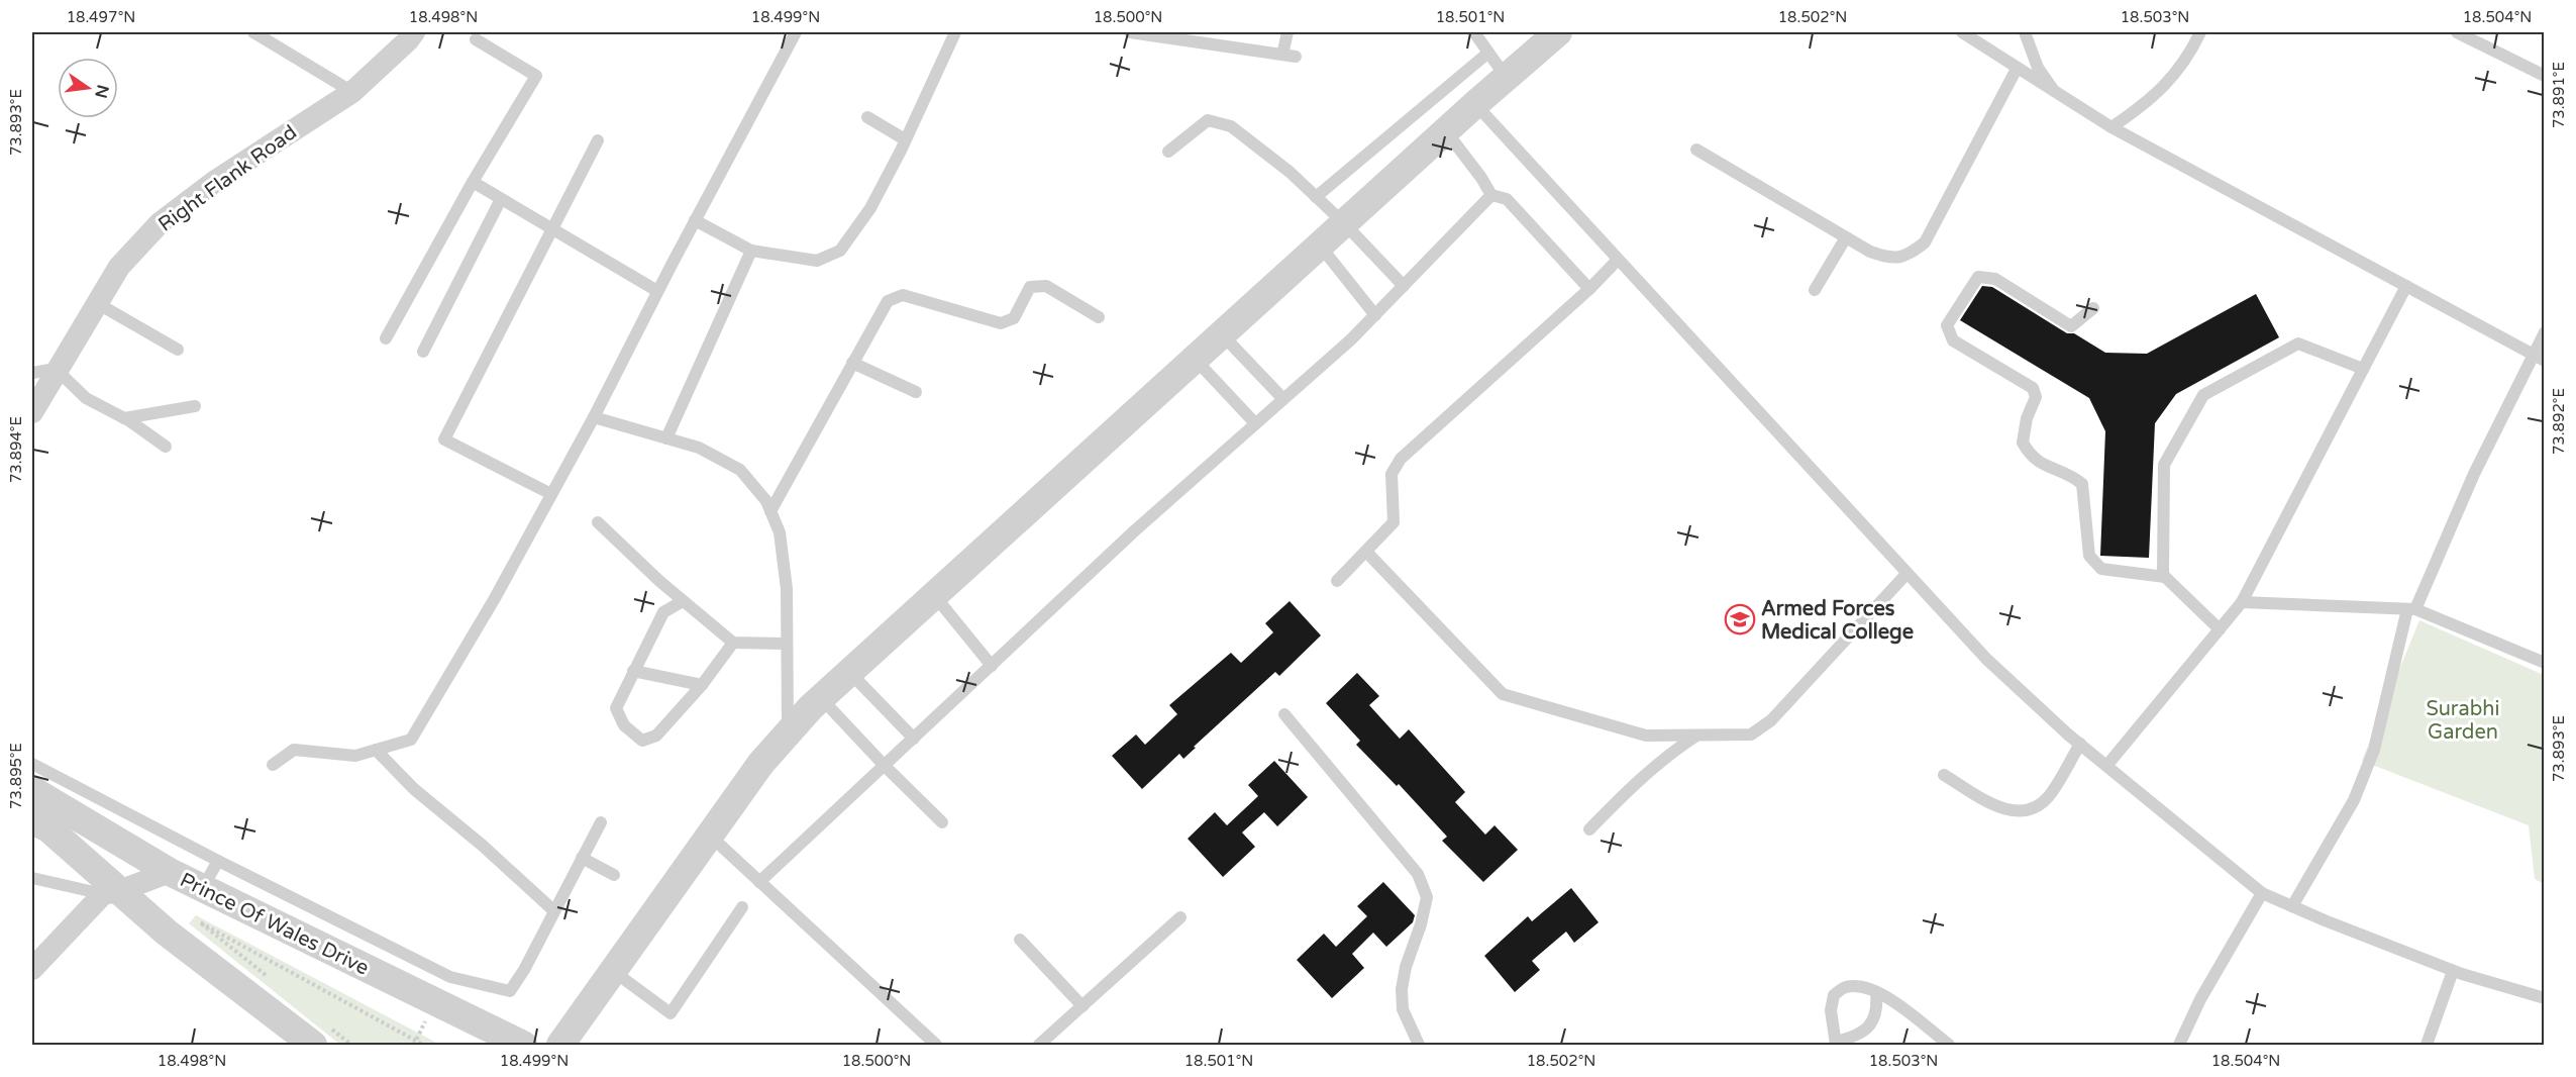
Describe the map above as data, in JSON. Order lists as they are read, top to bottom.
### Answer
{
  "streets": {
    "street": ["Right Flank Road", "Prince Of Wales Drive"]
  },
  "parks": ["Surabhi Garden"],
  "places": {
    "school or university": ["Armed Forces Medical College"]
  },
  "north": "right",
  "coordinates": [
    "18.497°N",
    "18.498°N",
    "18.499°N",
    "18.500°N",
    "18.501°N",
    "18.502°N",
    "18.503°N",
    "18.504°N",
    "73.891°E",
    "73.893°E",
    "73.892°E",
    "73.894°E",
    "73.895°E"
  ]
}
